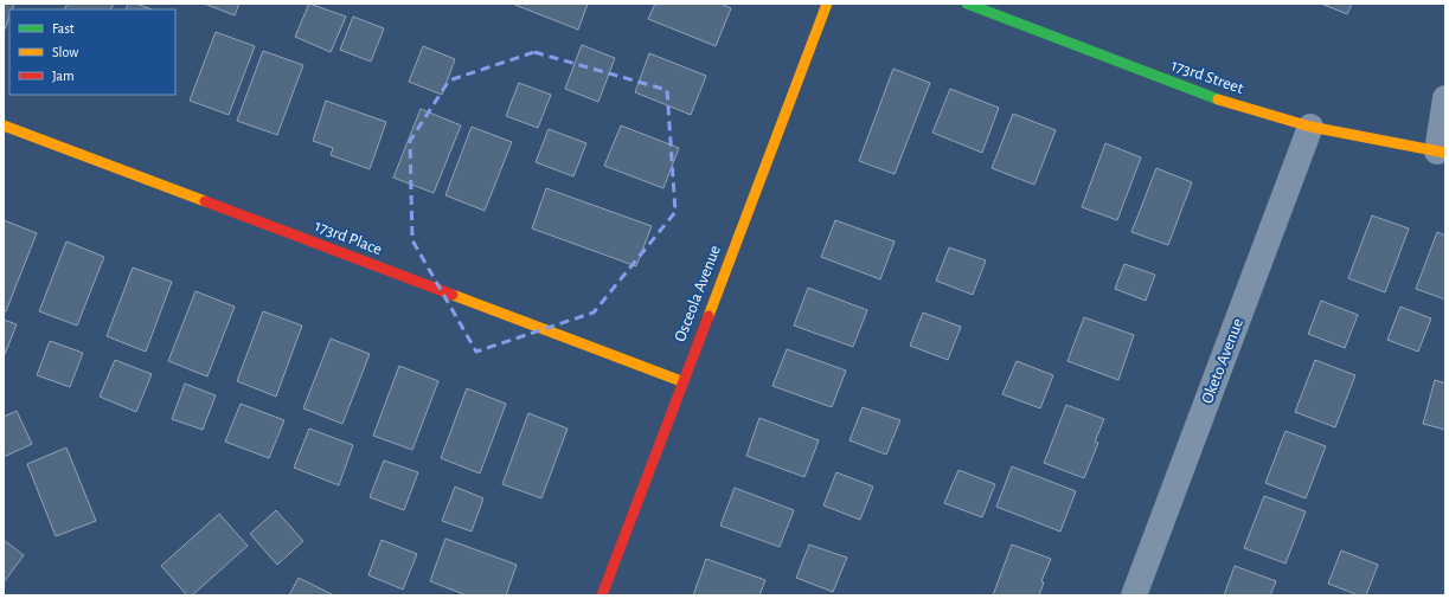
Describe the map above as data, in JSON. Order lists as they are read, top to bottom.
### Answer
{
  "streets": {
    "street": [
      "173rd Street",
      "173rd Place",
      "Osceola Avenue",
      "Oketo Avenue"
    ]
  },
  "crossings": [
    ["173rd Street", "Oketo Avenue"],
    ["173rd Place", "Osceola Avenue"]
  ],
  "legend": ["Fast", "Slow", "Jam"]
}
